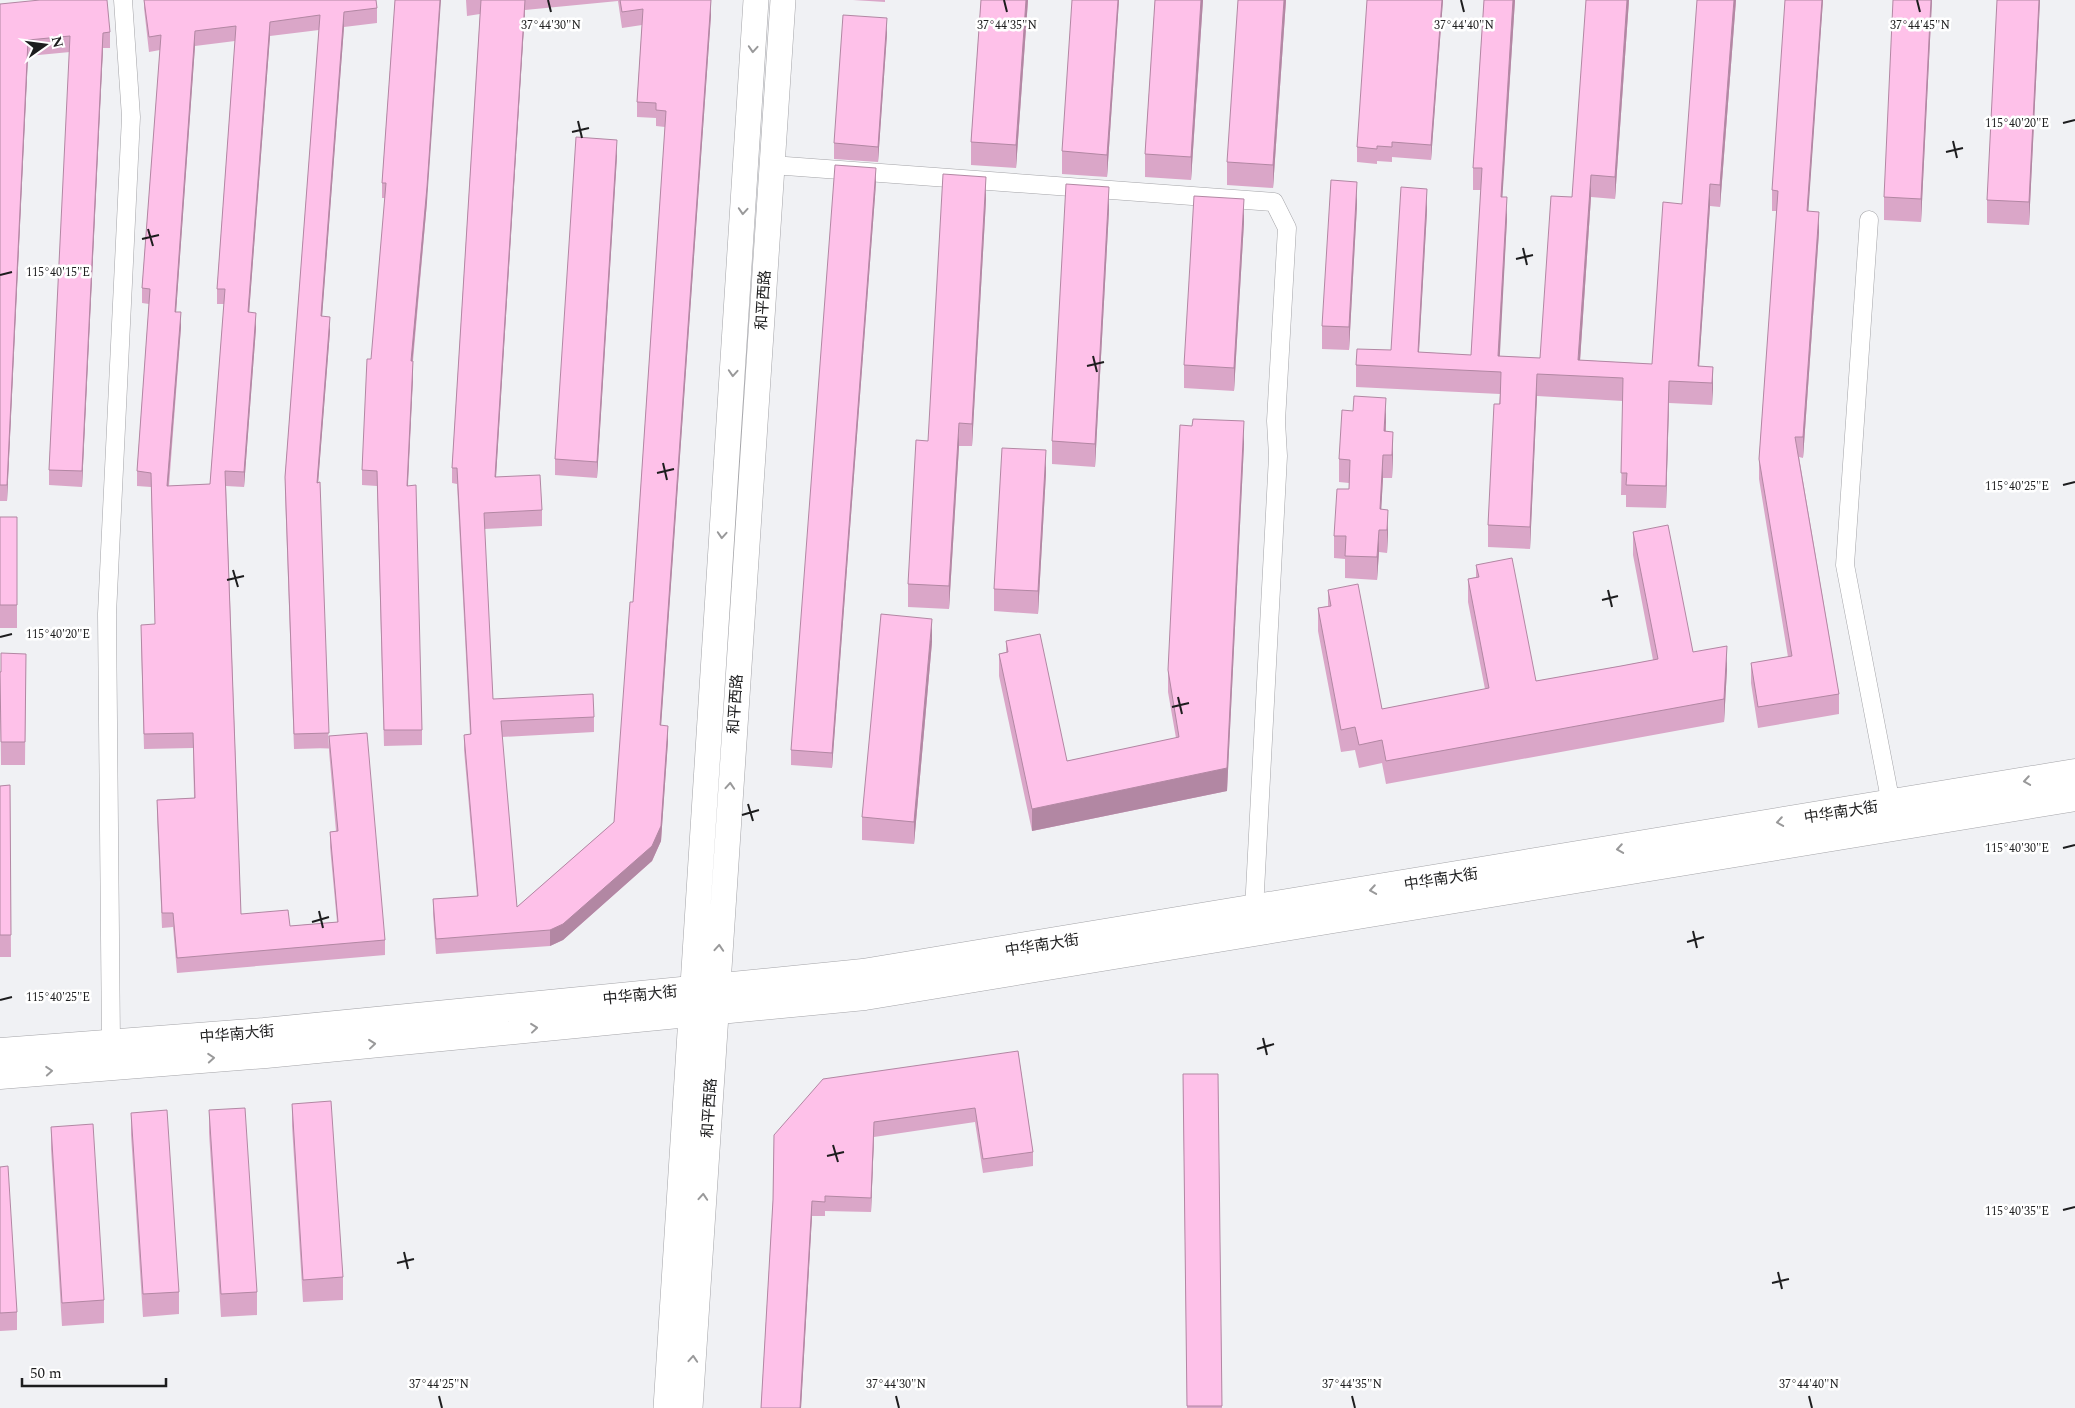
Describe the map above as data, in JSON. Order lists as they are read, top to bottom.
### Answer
{
  "streets": {
    "main road": ["和平西路", "中华南大街"]
  },
  "crossings": [
    ["和平西路", "中华南大街"]
  ],
  "scale_bar": "50 m",
  "north": "right",
  "coordinates": [
    "37°44'30\"N",
    "37°44'35\"N",
    "37°44'40\"N",
    "37°44'45\"N",
    "115°40'20\"E",
    "115°40'15\"E",
    "115°40'25\"E",
    "115°40'30\"E",
    "115°40'35\"E",
    "37°44'25\"N"
  ]
}
